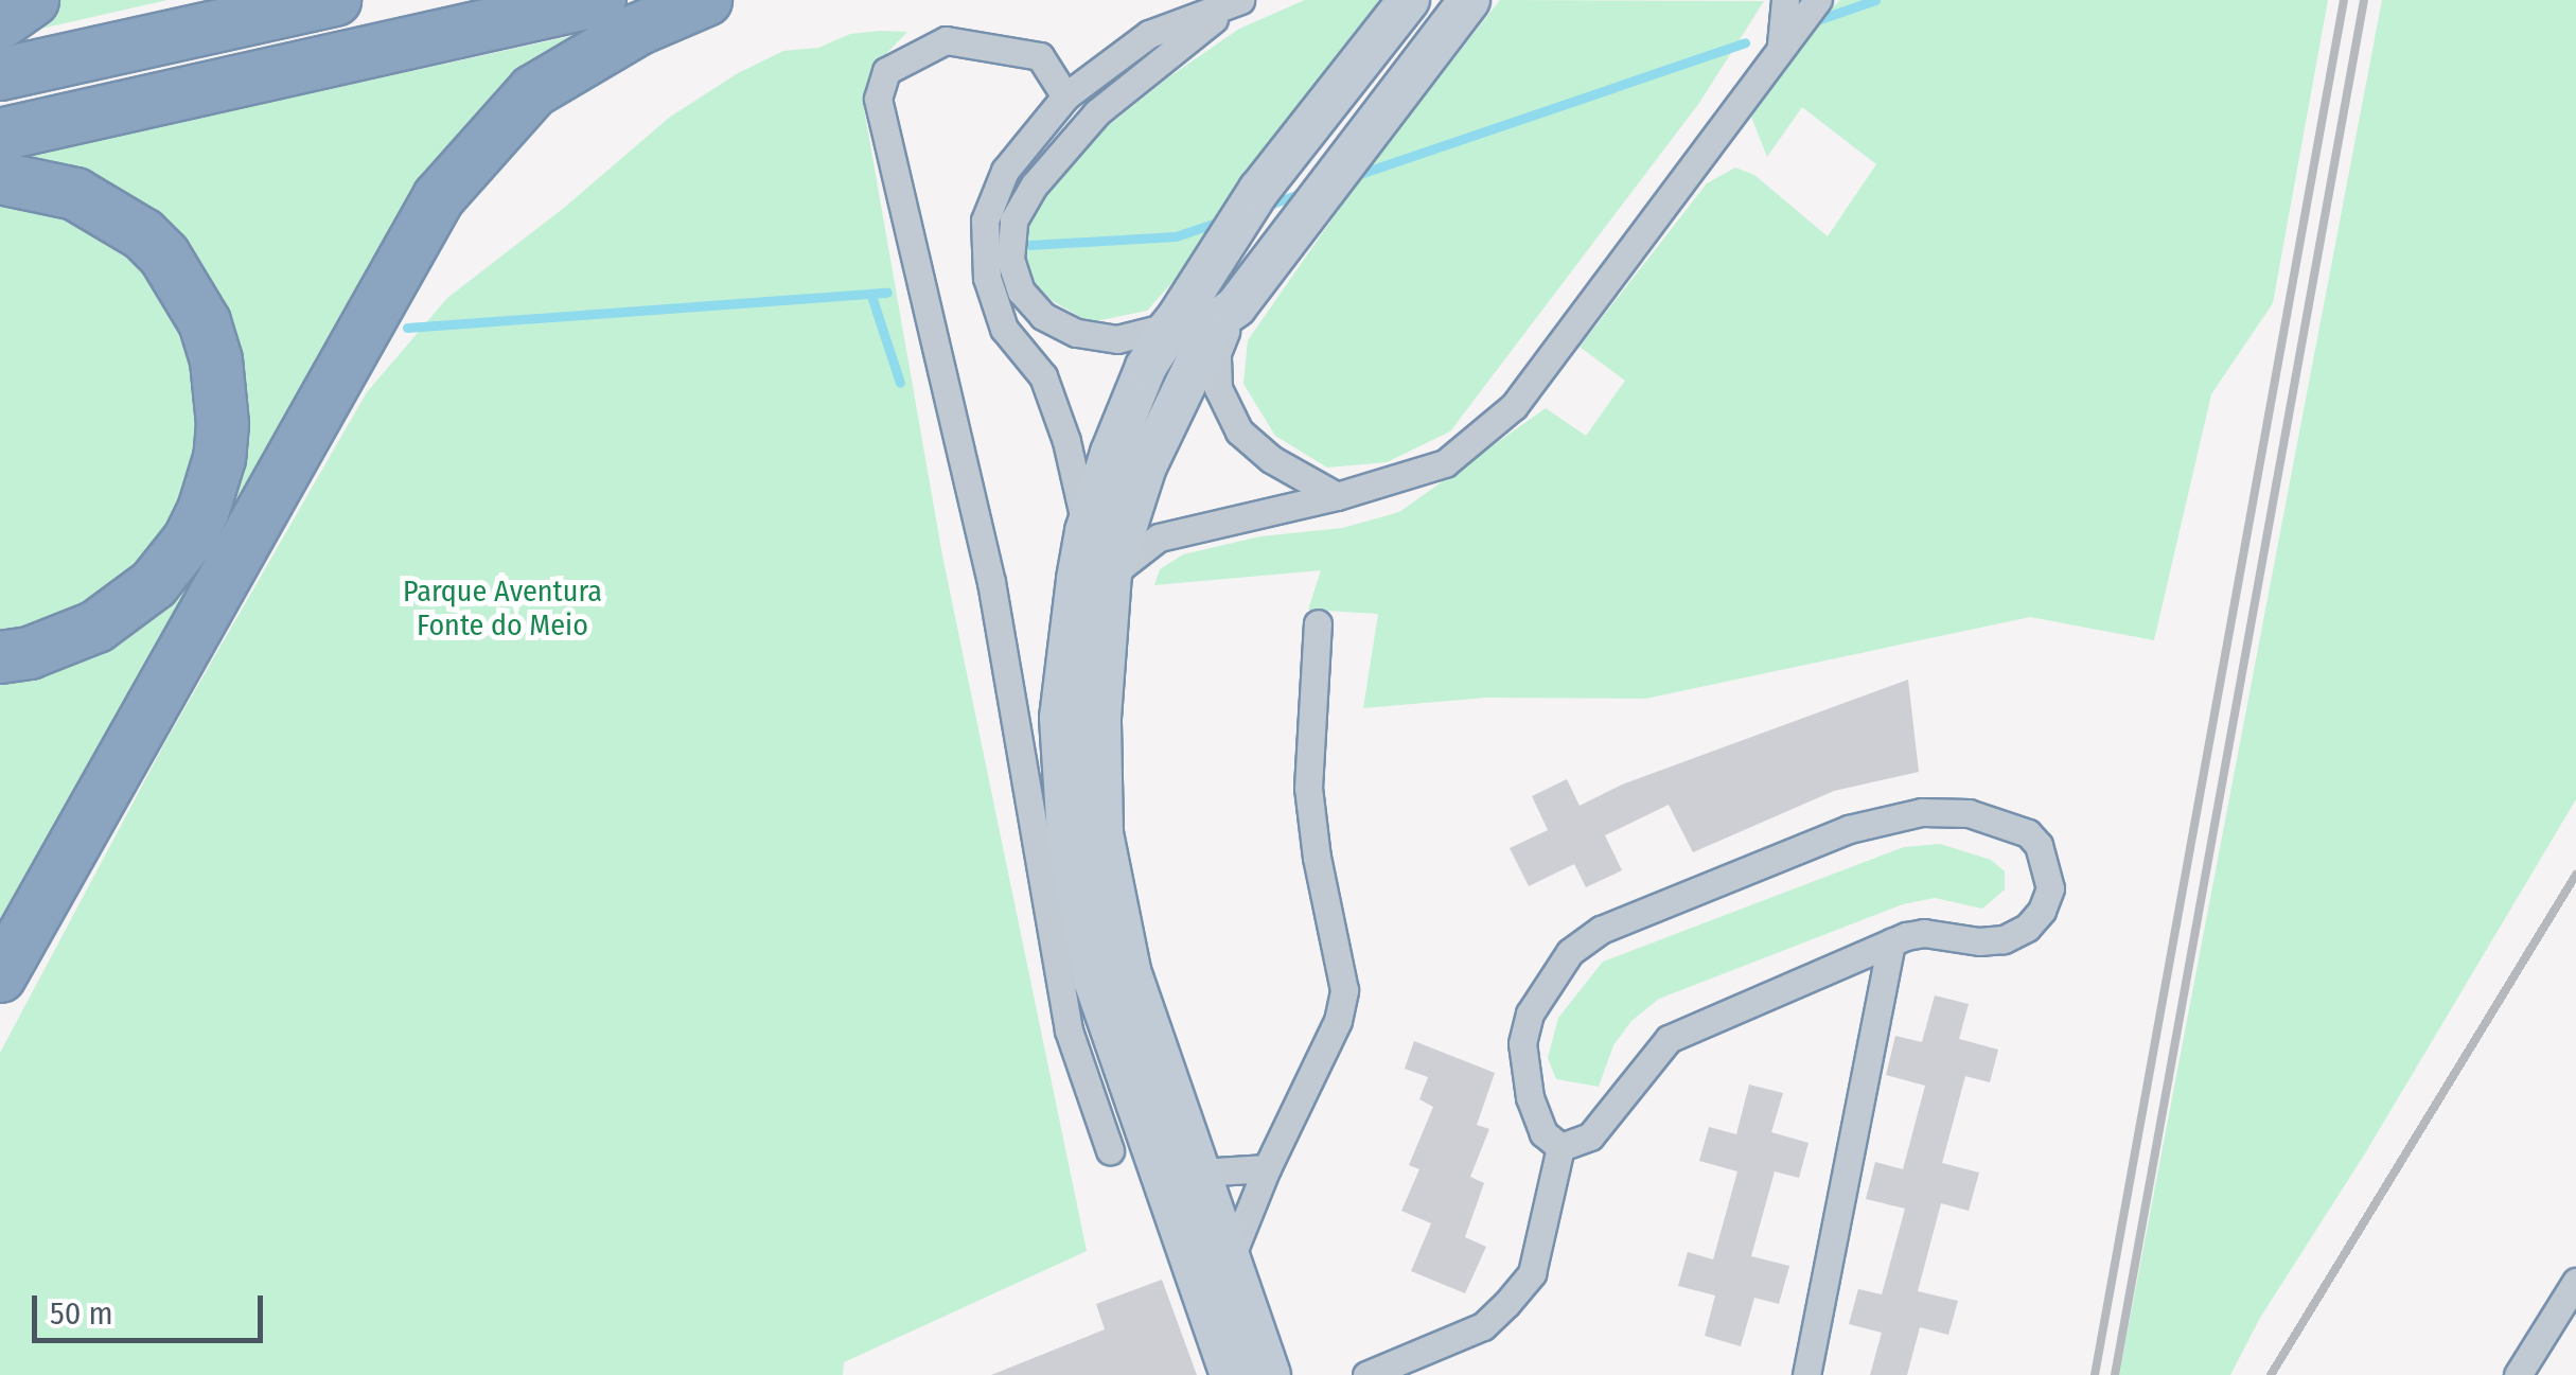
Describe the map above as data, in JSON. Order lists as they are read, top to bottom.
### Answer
{
  "parks": ["Parque Aventura Fonte do Meio"],
  "scale_bar": "50 m"
}
